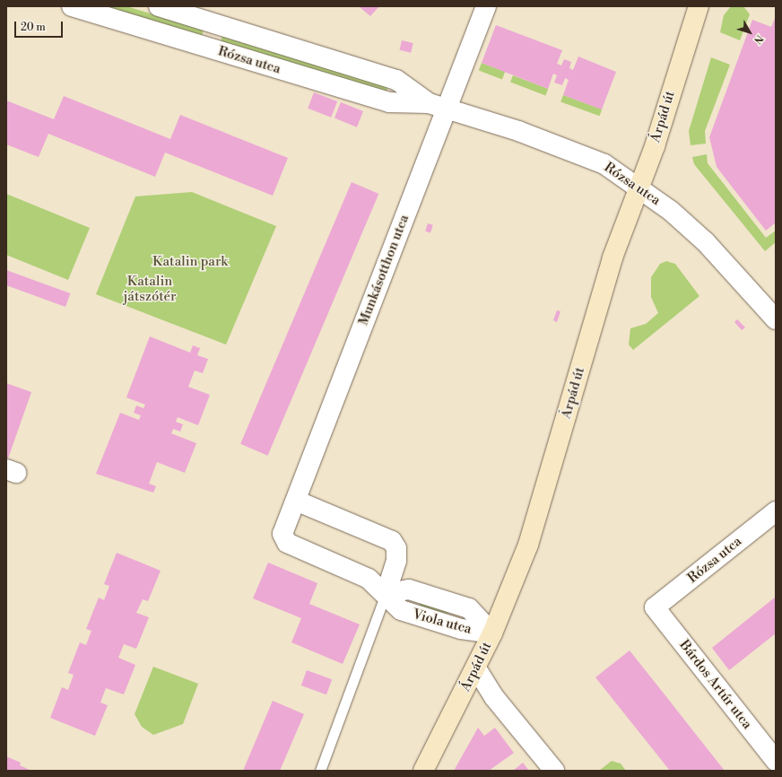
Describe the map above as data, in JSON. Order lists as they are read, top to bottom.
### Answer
{
  "streets": {
    "main road": ["Árpád út"],
    "street": [
      "Rózsa utca",
      "Munkásotthon utca",
      "Viola utca",
      "Bárdos Artúr utca"
    ]
  },
  "crossings": [
    ["Rózsa utca", "Árpád út"],
    ["Rózsa utca", "Munkásotthon utca"],
    ["Rózsa utca", "Bárdos Artúr utca"],
    ["Árpád út", "Viola utca"],
    ["Munkásotthon utca", "Viola utca"]
  ],
  "parks": ["Katalin park", "Katalin játszótér"],
  "scale_bar": "20 m",
  "north": "bottom right"
}
